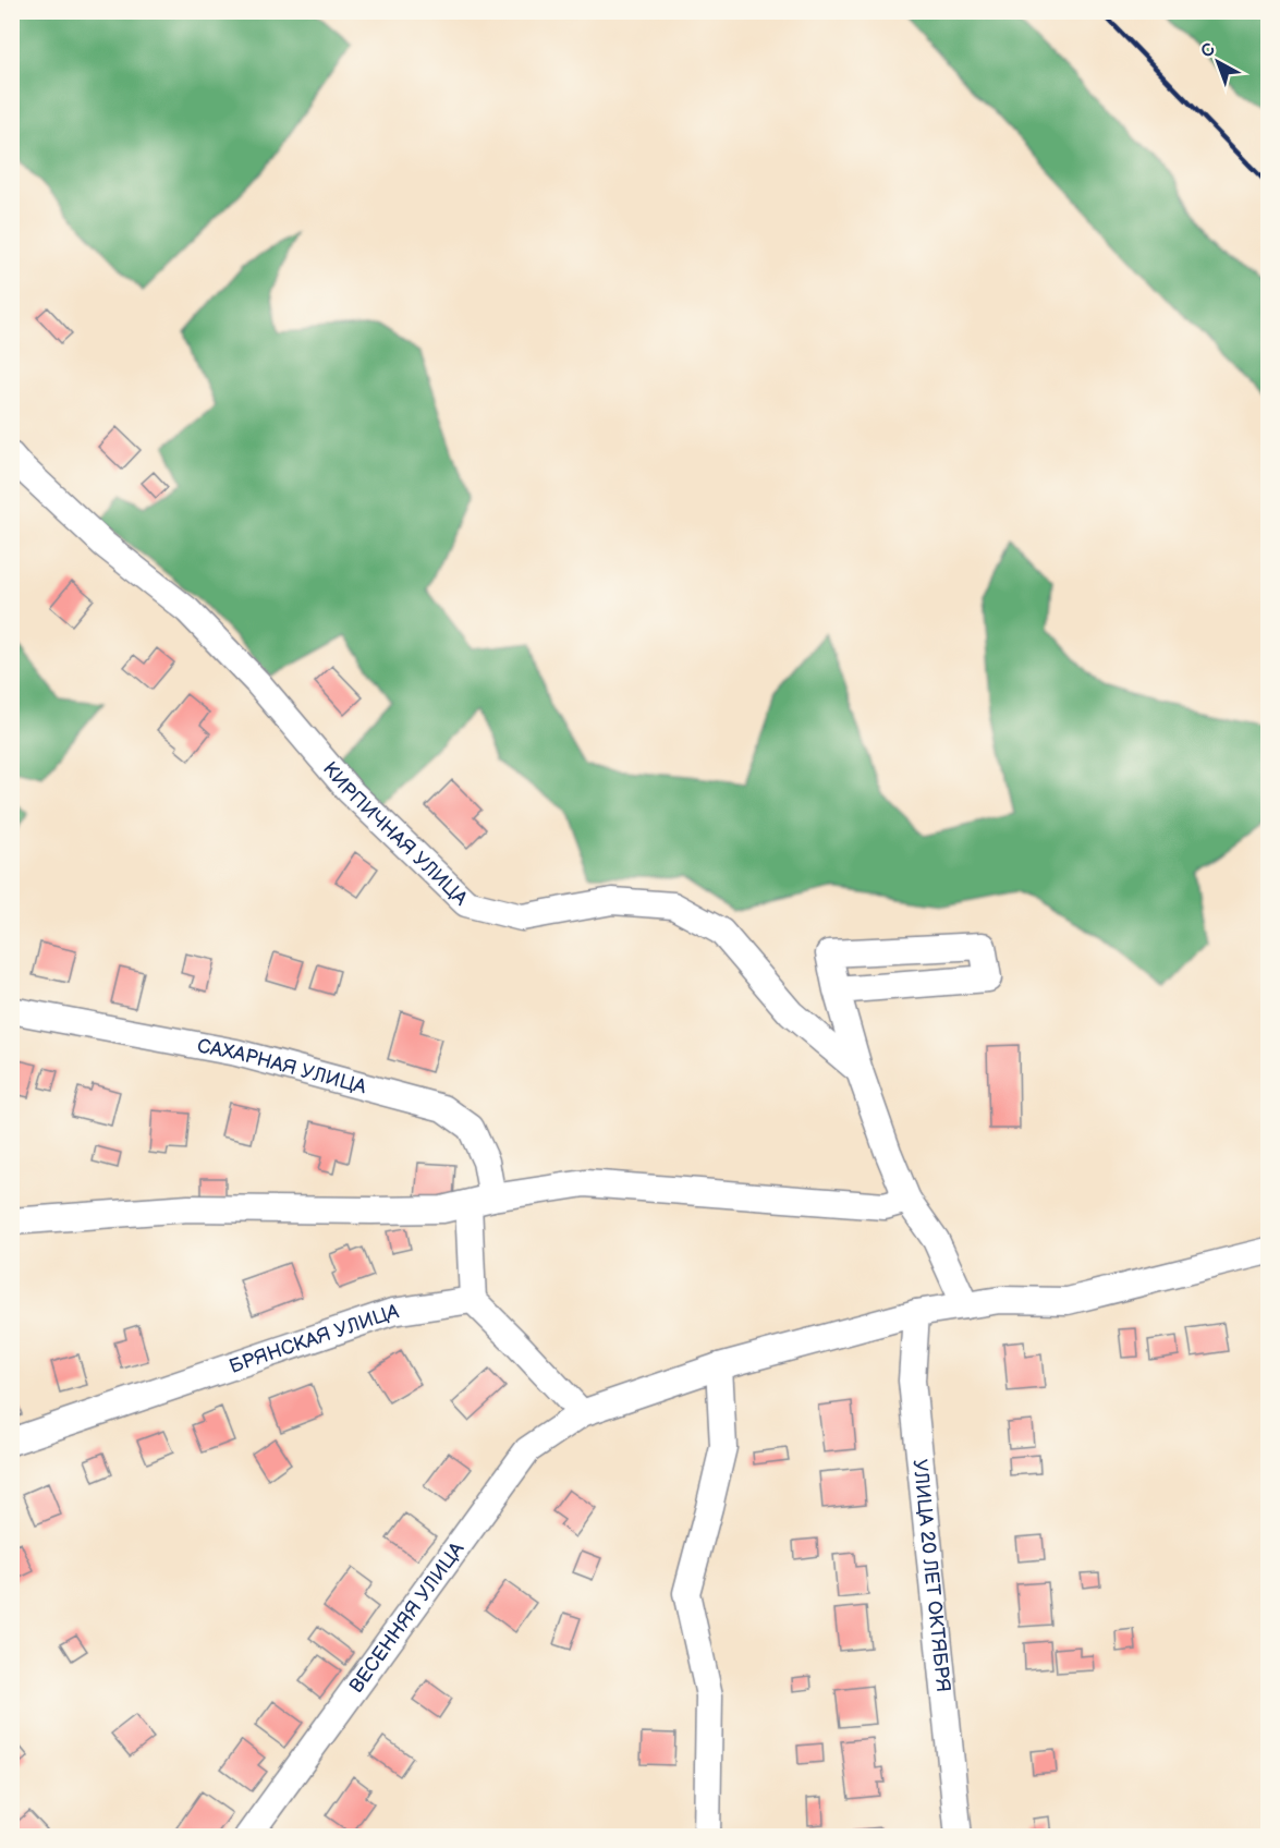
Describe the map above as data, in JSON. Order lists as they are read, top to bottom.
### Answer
{
  "streets": {
    "street": [
      "КИРПИЧНАЯ УЛИЦА",
      "САХАРНАЯ УЛИЦА",
      "БРЯНСКАЯ УЛИЦА",
      "УЛИЦА 20 ЛЕТ ОКТЯБРЯ",
      "ВЕСЕННЯЯ УЛИЦА"
    ]
  },
  "crossings": [
    ["САХАРНАЯ УЛИЦА", "БРЯНСКАЯ УЛИЦА"],
    ["УЛИЦА 20 ЛЕТ ОКТЯБРЯ", "ВЕСЕННЯЯ УЛИЦА"]
  ],
  "north": "top left"
}
